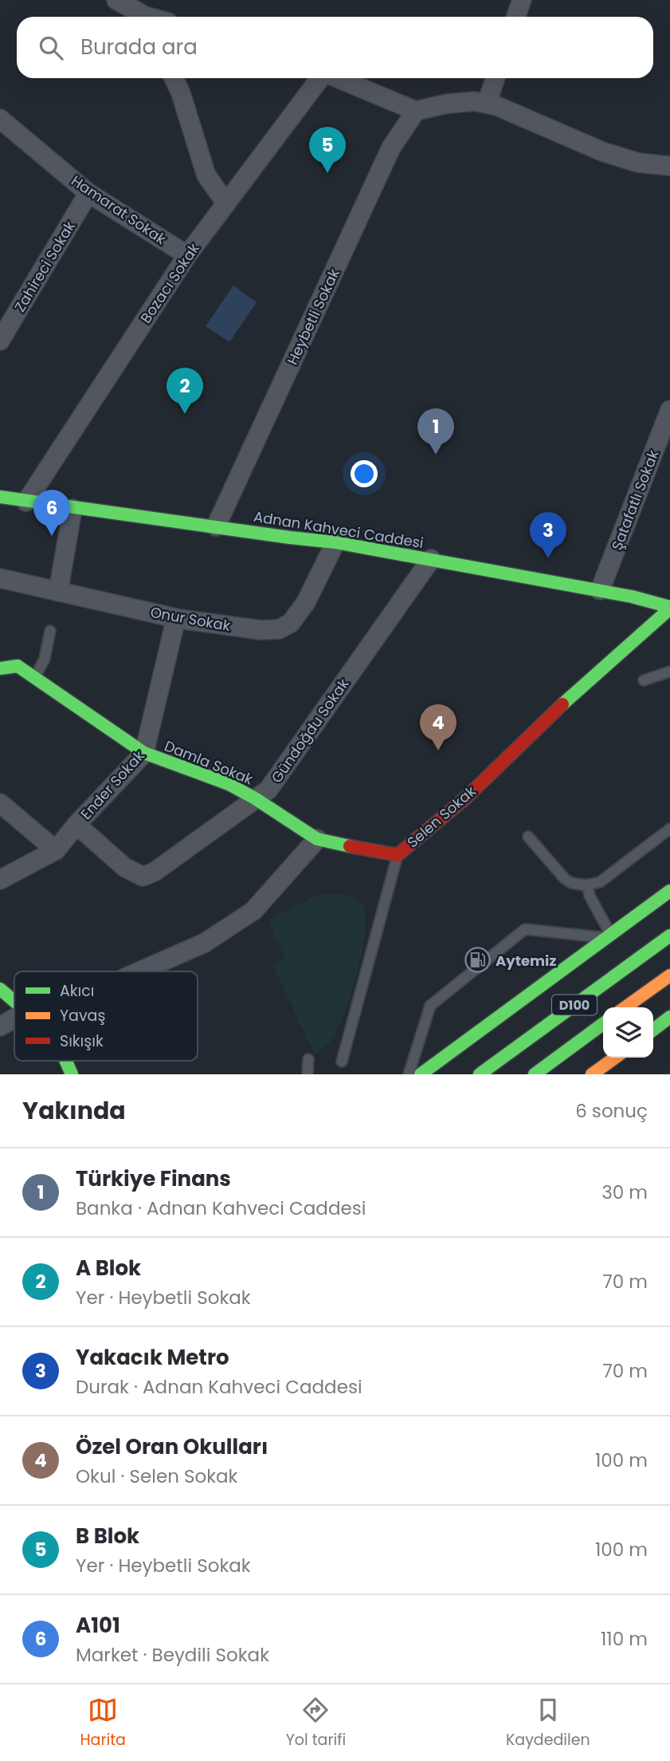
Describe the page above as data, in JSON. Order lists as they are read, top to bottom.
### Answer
{
  "streets": {
    "main road": [
      "Adnan Kahveci Caddesi",
      "Damla Sokak",
      "Selen Sokak",
      "D100"
    ],
    "street": [
      "Hamarat Sokak",
      "Zahireci Sokak",
      "Bozacı Sokak",
      "Heybetli Sokak",
      "Şatafatlı Sokak",
      "Onur Sokak",
      "Gündoğdu Sokak",
      "Ender Sokak"
    ]
  },
  "crossings": [
    ["Hamarat Sokak", "Zahireci Sokak"],
    ["Hamarat Sokak", "Bozacı Sokak"],
    ["Bozacı Sokak", "Adnan Kahveci Caddesi"],
    ["Heybetli Sokak", "Adnan Kahveci Caddesi"],
    ["Şatafatlı Sokak", "Adnan Kahveci Caddesi"],
    ["Adnan Kahveci Caddesi", "Onur Sokak"],
    ["Adnan Kahveci Caddesi", "Gündoğdu Sokak"],
    ["Adnan Kahveci Caddesi", "Selen Sokak"],
    ["Onur Sokak", "Ender Sokak"],
    ["Gündoğdu Sokak", "Damla Sokak"],
    ["Gündoğdu Sokak", "Ender Sokak"],
    ["Damla Sokak", "Ender Sokak"],
    ["Damla Sokak", "Selen Sokak"]
  ],
  "places": {
    "fuel station": ["Aytemiz"]
  },
  "legend": ["Akıcı", "Yavaş", "Sıkışık"],
  "page": {
    "search": "Burada ara",
    "pins": [
      "5",
      "2",
      "1",
      "6",
      "3",
      "4"
    ],
    "heading": ["Yakında", "6 sonuç"],
    "list": [
      {
        "mark": "1",
        "name": "Türkiye Finans",
        "note": "Banka · Adnan Kahveci Caddesi",
        "value": "30 m"
      },
      {
        "mark": "2",
        "name": "A Blok",
        "note": "Yer · Heybetli Sokak",
        "value": "70 m"
      },
      {
        "mark": "3",
        "name": "Yakacık Metro",
        "note": "Durak · Adnan Kahveci Caddesi",
        "value": "70 m"
      },
      {
        "mark": "4",
        "name": "Özel Oran Okulları",
        "note": "Okul · Selen Sokak",
        "value": "100 m"
      },
      {
        "mark": "5",
        "name": "B Blok",
        "note": "Yer · Heybetli Sokak",
        "value": "100 m"
      },
      {
        "mark": "6",
        "name": "A101",
        "note": "Market · Beydili Sokak",
        "value": "110 m"
      }
    ],
    "nav": ["Harita", "Yol tarifi", "Kaydedilen"]
  }
}
